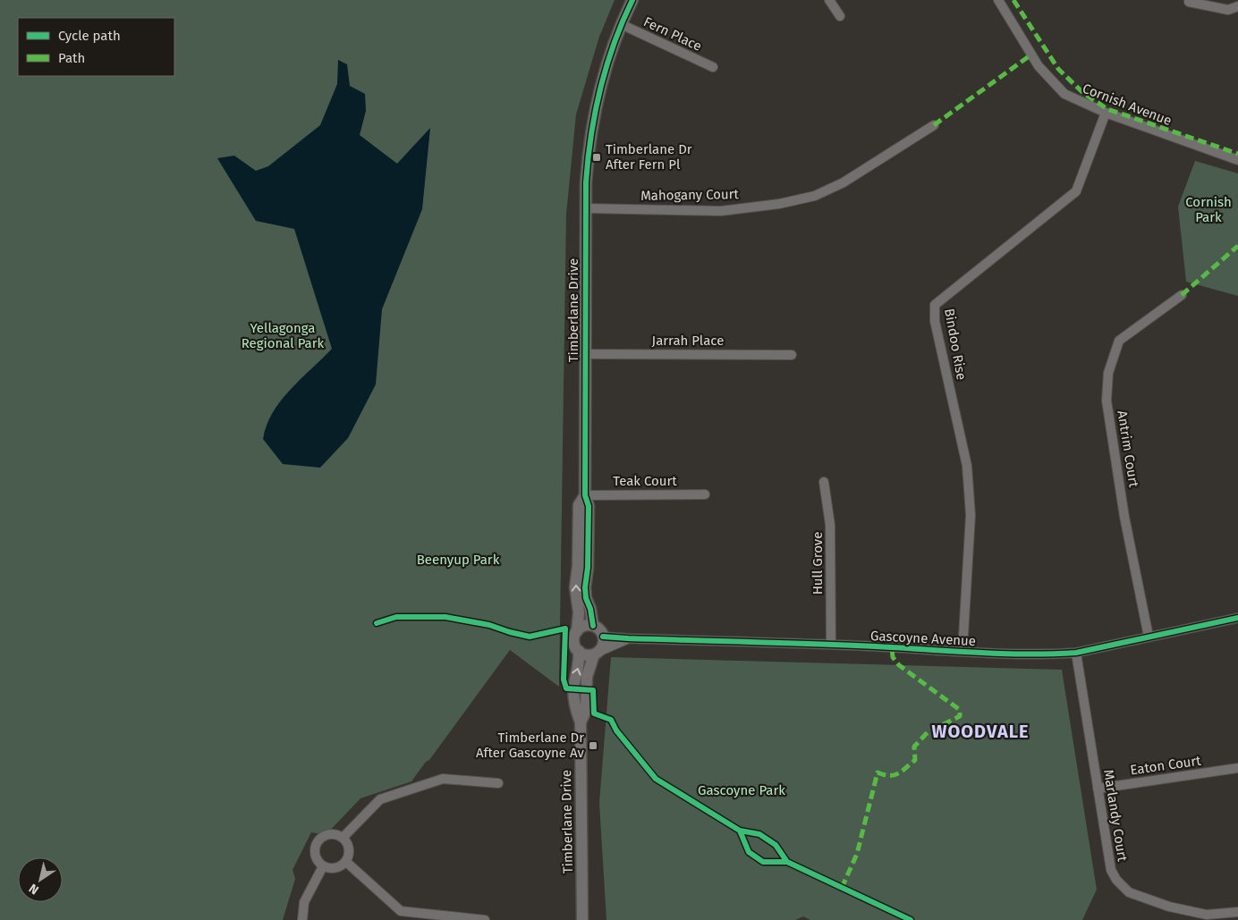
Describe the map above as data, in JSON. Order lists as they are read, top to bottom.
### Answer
{
  "streets": {
    "street": [
      "Fern Place",
      "Cornish Avenue",
      "Mahogany Court",
      "Timberlane Drive",
      "Jarrah Place",
      "Bindoo Rise",
      "Antrim Court",
      "Teak Court",
      "Hull Grove",
      "Gascoyne Avenue",
      "Eaton Court",
      "Marlandy Court"
    ]
  },
  "crossings": [
    ["Fern Place", "Timberlane Drive"],
    ["Cornish Avenue", "Bindoo Rise"],
    ["Mahogany Court", "Timberlane Drive"],
    ["Timberlane Drive", "Jarrah Place"],
    ["Timberlane Drive", "Teak Court"],
    ["Timberlane Drive", "Gascoyne Avenue"],
    ["Bindoo Rise", "Gascoyne Avenue"],
    ["Antrim Court", "Gascoyne Avenue"],
    ["Hull Grove", "Gascoyne Avenue"],
    ["Gascoyne Avenue", "Marlandy Court"],
    ["Eaton Court", "Marlandy Court"]
  ],
  "districts": ["WOODVALE"],
  "parks": [
    "Cornish Park",
    "Yellagonga Regional Park",
    "Beenyup Park",
    "Gascoyne Park"
  ],
  "places": {
    "transit": ["Timberlane Dr After Fern Pl", "Timberlane Dr After Gascoyne Av"]
  },
  "legend": ["Cycle path", "Path"],
  "north": "bottom left"
}
